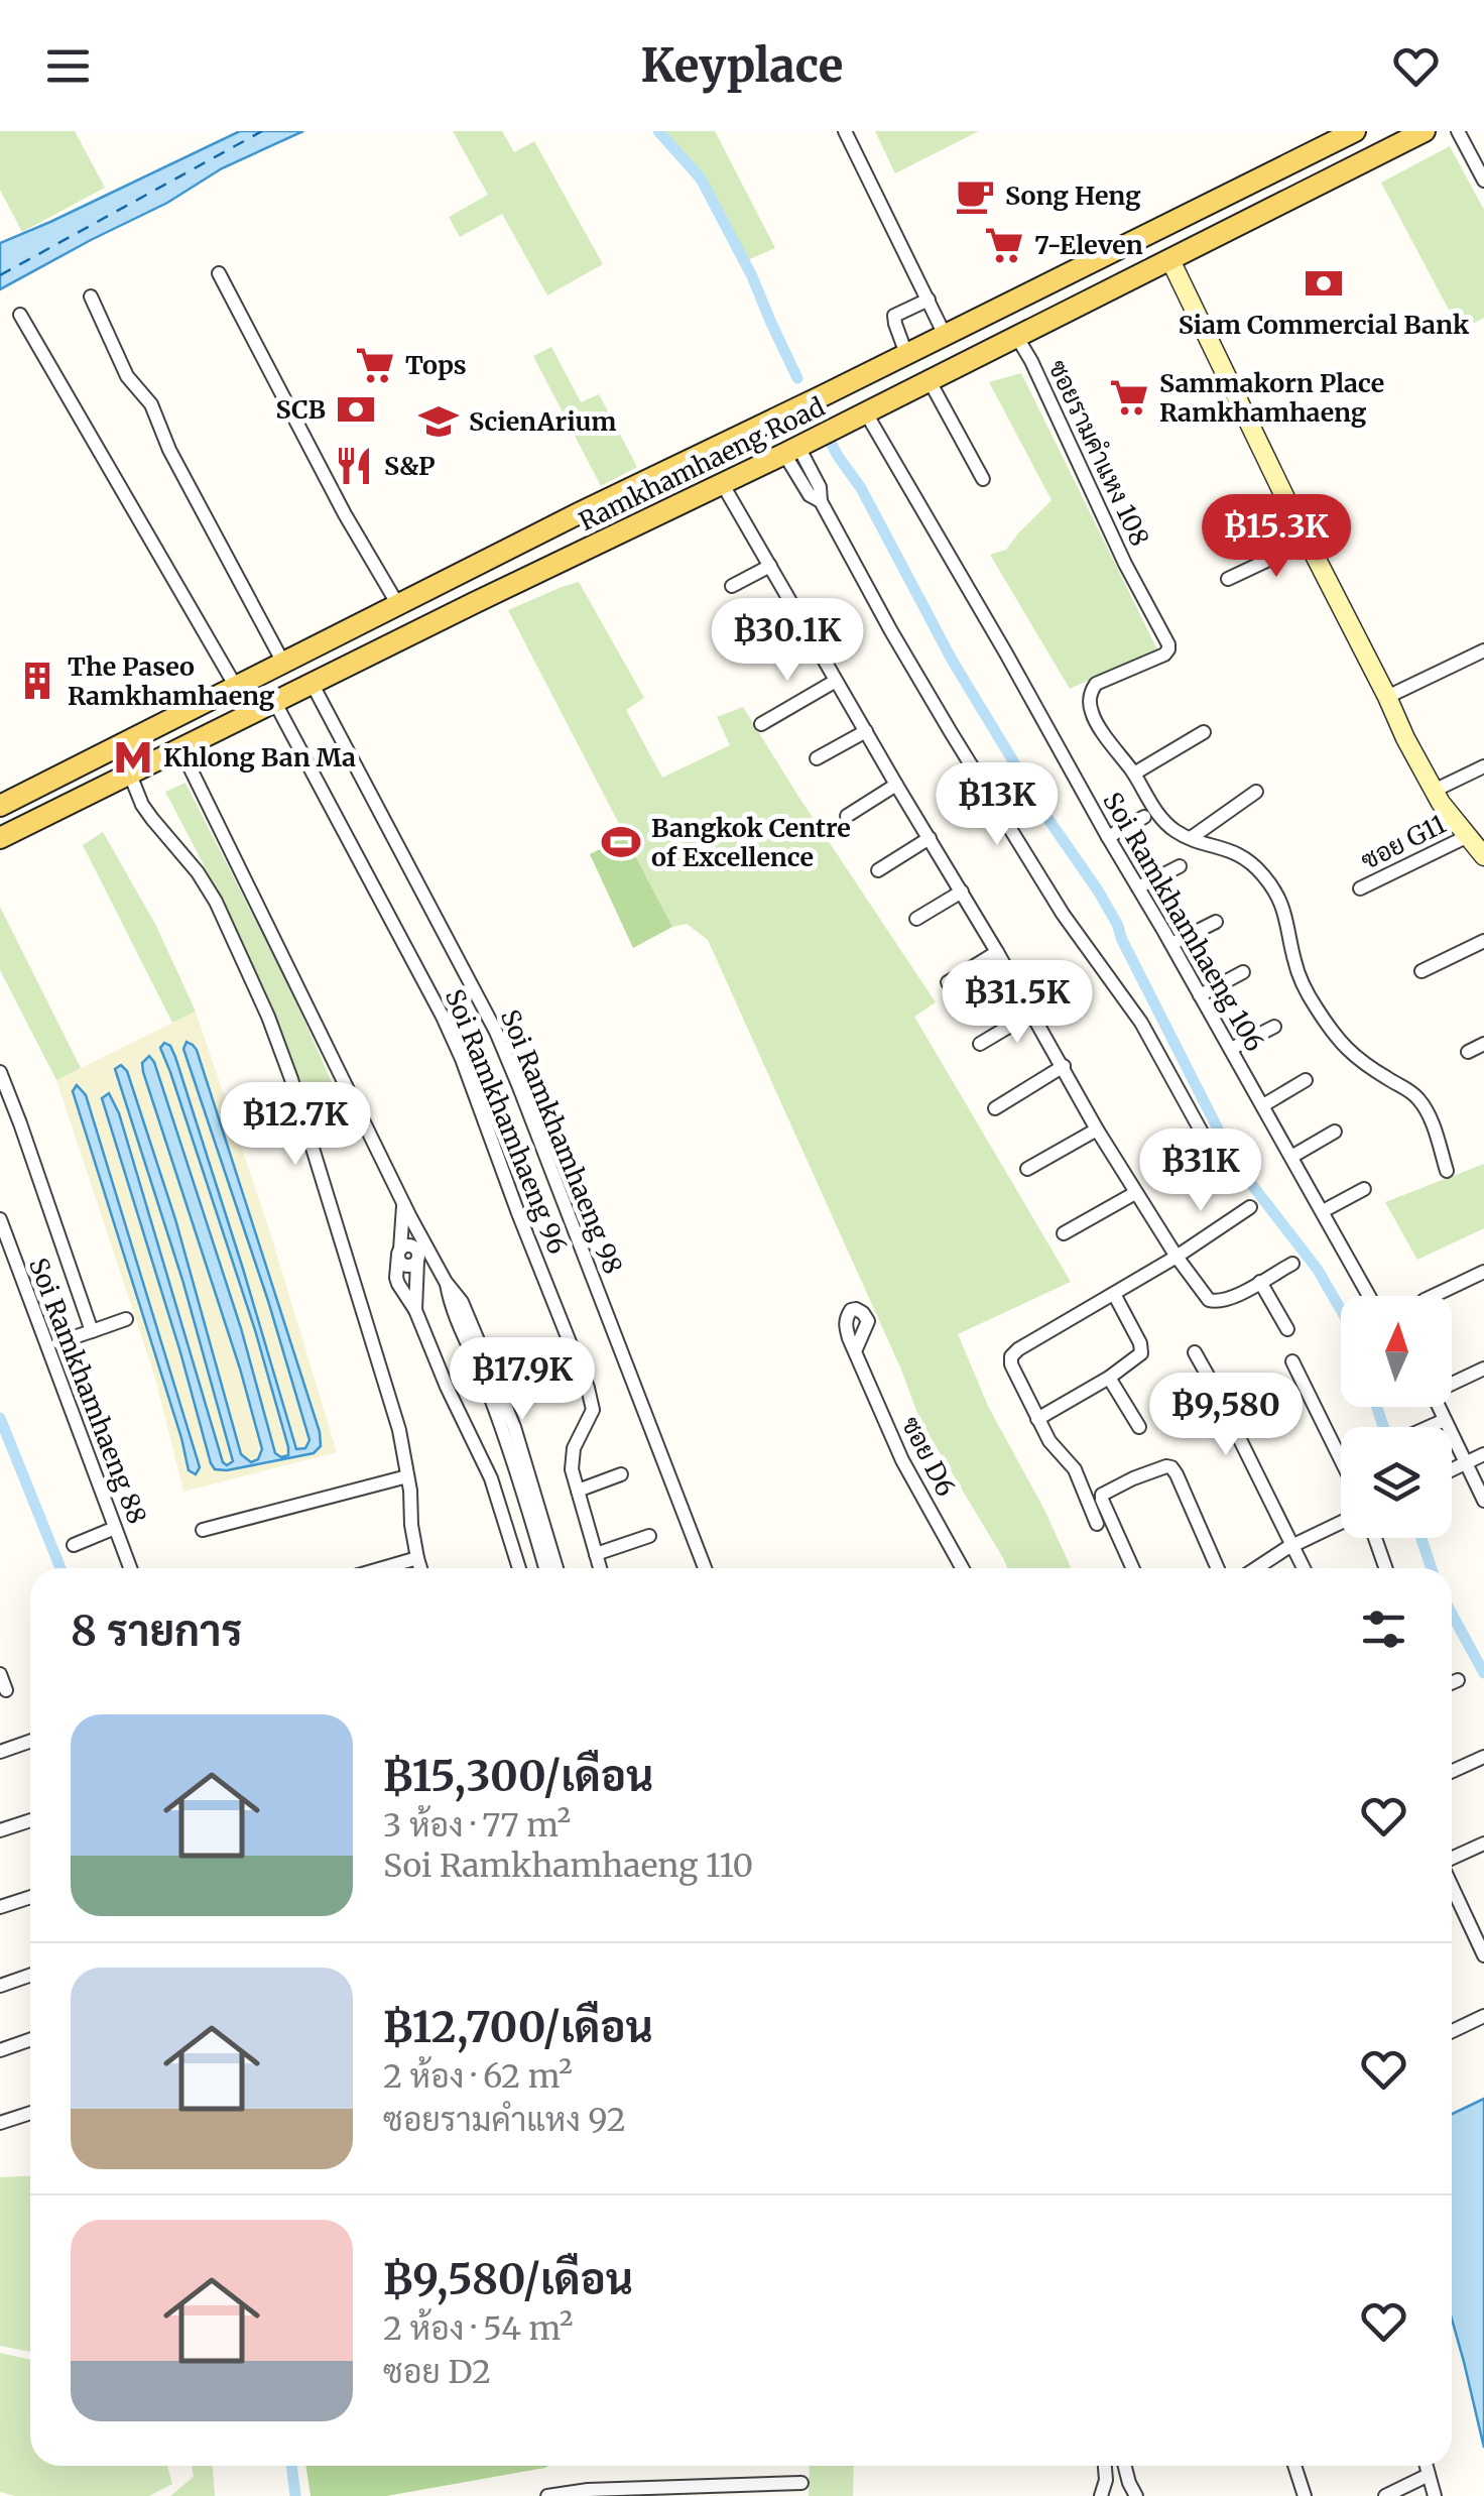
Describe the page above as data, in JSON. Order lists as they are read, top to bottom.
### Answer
{
  "streets": {
    "main road": ["Ramkhamhaeng Road"],
    "street": [
      "ซอยรามคำแหง 108",
      "ซอย G11",
      "Soi Ramkhamhaeng 106",
      "Soi Ramkhamhaeng 96",
      "Soi Ramkhamhaeng 98",
      "Soi Ramkhamhaeng 88",
      "ซอย D6"
    ]
  },
  "crossings": [
    ["ซอยรามคำแหง 108", "Ramkhamhaeng Road"],
    ["Ramkhamhaeng Road", "Soi Ramkhamhaeng 106"],
    ["Ramkhamhaeng Road", "Soi Ramkhamhaeng 96"],
    ["Ramkhamhaeng Road", "Soi Ramkhamhaeng 98"]
  ],
  "places": {
    "cafe": ["Song Heng"],
    "supermarket": ["7-Eleven", "Tops", "Sammakorn Place Ramkhamhaeng"],
    "bank": ["Siam Commercial Bank", "SCB"],
    "school or university": ["ScienArium"],
    "restaurant": ["S&P"],
    "building": ["The Paseo Ramkhamhaeng"],
    "metro station": ["Khlong Ban Ma"],
    "sports": ["Bangkok Centre of Excellence"]
  },
  "north": "top",
  "page": {
    "header": "Keyplace",
    "price": [
      "฿15.3K",
      "฿30.1K",
      "฿13K",
      "฿31.5K",
      "฿12.7K",
      "฿31K",
      "฿17.9K",
      "฿9,580"
    ],
    "heading": "8 รายการ",
    "list": [
      {
        "name": "฿15,300/เดือน",
        "note": "3 ห้อง · 77 m² · Soi Ramkhamhaeng 110"
      },
      {
        "name": "฿12,700/เดือน",
        "note": "2 ห้อง · 62 m² · ซอยรามคําแหง 92"
      },
      {
        "name": "฿9,580/เดือน",
        "note": "2 ห้อง · 54 m² · ซอย D2"
      }
    ]
  }
}
